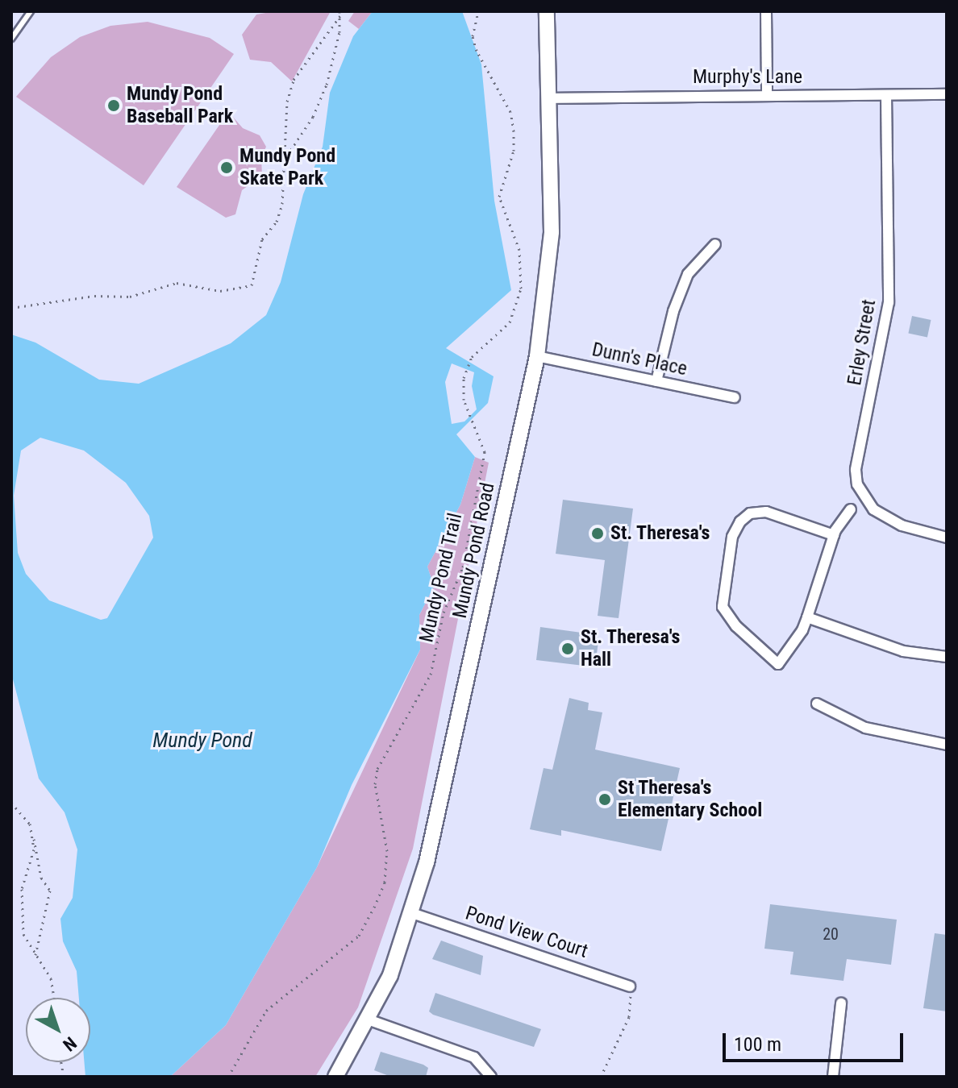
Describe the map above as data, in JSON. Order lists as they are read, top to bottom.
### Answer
{
  "streets": {
    "street": [
      "Murphy's Lane",
      "Erley Street",
      "Dunn's Place",
      "Mundy Pond Road",
      "Pond View Court"
    ],
    "path": ["Mundy Pond Trail"]
  },
  "crossings": [
    ["Murphy's Lane", "Erley Street"],
    ["Murphy's Lane", "Mundy Pond Road"],
    ["Dunn's Place", "Mundy Pond Road"],
    ["Mundy Pond Road", "Pond View Court"]
  ],
  "water": ["Mundy Pond"],
  "places": [
    "Mundy Pond Baseball Park",
    "Mundy Pond Skate Park",
    "St. Theresa's",
    "St. Theresa's Hall",
    "St Theresa's Elementary School"
  ],
  "house_numbers": ["20"],
  "scale_bar": "100 m",
  "north": "bottom right"
}
